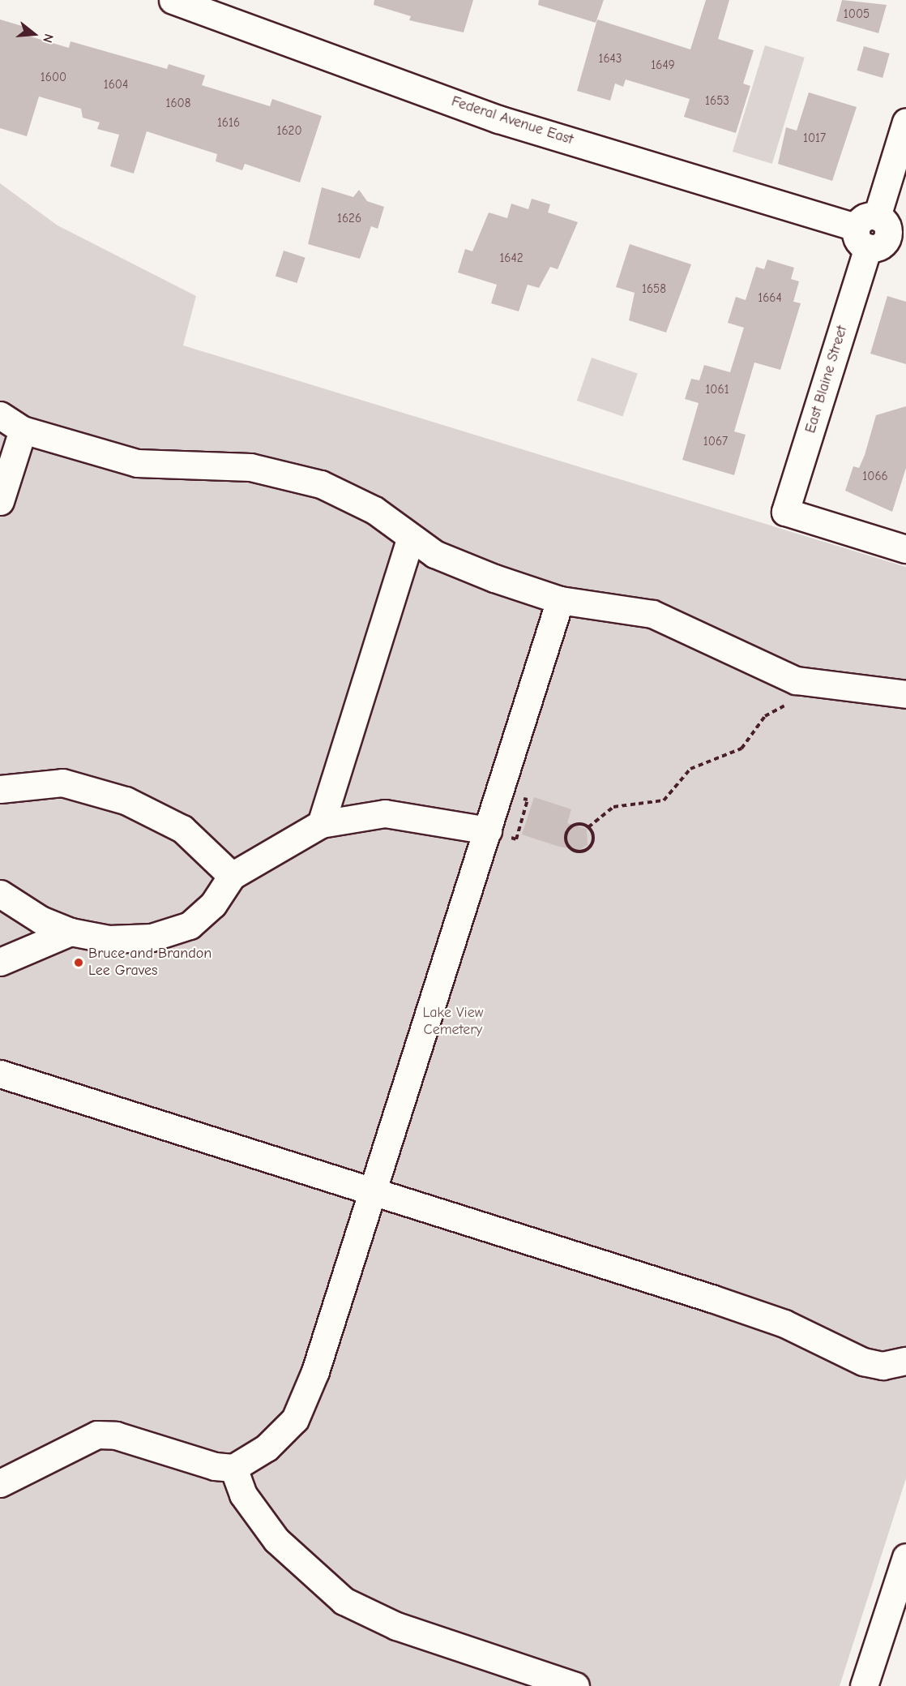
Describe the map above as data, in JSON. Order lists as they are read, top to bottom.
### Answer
{
  "streets": {
    "street": ["Federal Avenue East", "East Blaine Street"]
  },
  "crossings": [
    ["Federal Avenue East", "East Blaine Street"]
  ],
  "parks": ["Lake View Cemetery"],
  "places": ["Bruce and Brandon Lee Graves"],
  "house_numbers": [
    "1005",
    "1643",
    "1649",
    "1600",
    "1604",
    "1653",
    "1608",
    "1616",
    "1620",
    "1017",
    "1626",
    "1642",
    "1658",
    "1664",
    "1061",
    "1067",
    "1066"
  ],
  "north": "right"
}
